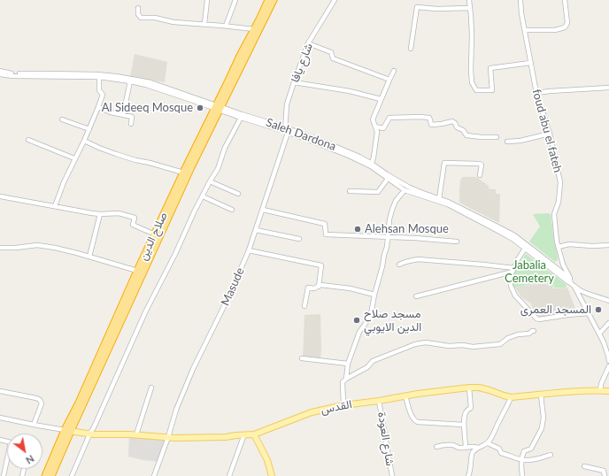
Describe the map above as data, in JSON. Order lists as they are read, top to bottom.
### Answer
{
  "streets": {
    "highway": ["صلاح الدين"],
    "main road": ["القدس"],
    "street": [
      "شارع يافا",
      "foud abu el fateh",
      "Saleh Dardona",
      "Masude",
      "شارع العودة"
    ]
  },
  "crossings": [
    ["شارع يافا", "Saleh Dardona"],
    ["شارع يافا", "Masude"],
    ["foud abu el fateh", "Saleh Dardona"],
    ["Saleh Dardona", "صلاح الدين"],
    ["Saleh Dardona", "Masude"],
    ["صلاح الدين", "القدس"],
    ["Masude", "القدس"],
    ["القدس", "شارع العودة"]
  ],
  "parks": ["Jabalia Cemetery"],
  "places": [
    "Al Sideeq Mosque",
    "Alehsan Mosque",
    "المسجد العمرى",
    "مسجد صلاح الدين الايوبي"
  ],
  "north": "bottom right"
}
